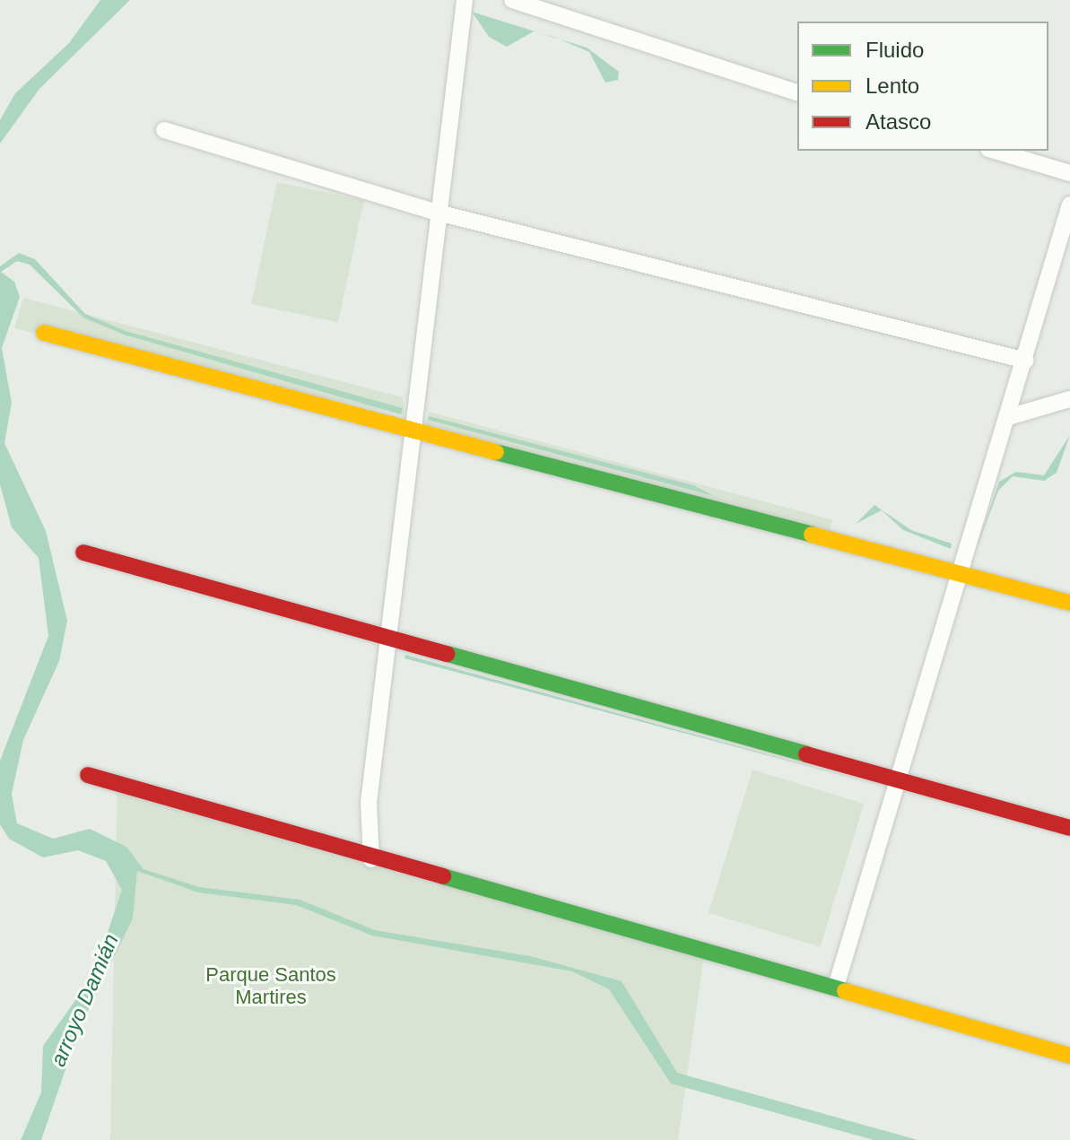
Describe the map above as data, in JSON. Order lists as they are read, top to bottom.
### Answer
{
  "water": ["arroyo Damián"],
  "parks": ["Parque Santos Martires"],
  "legend": ["Fluido", "Lento", "Atasco"]
}
